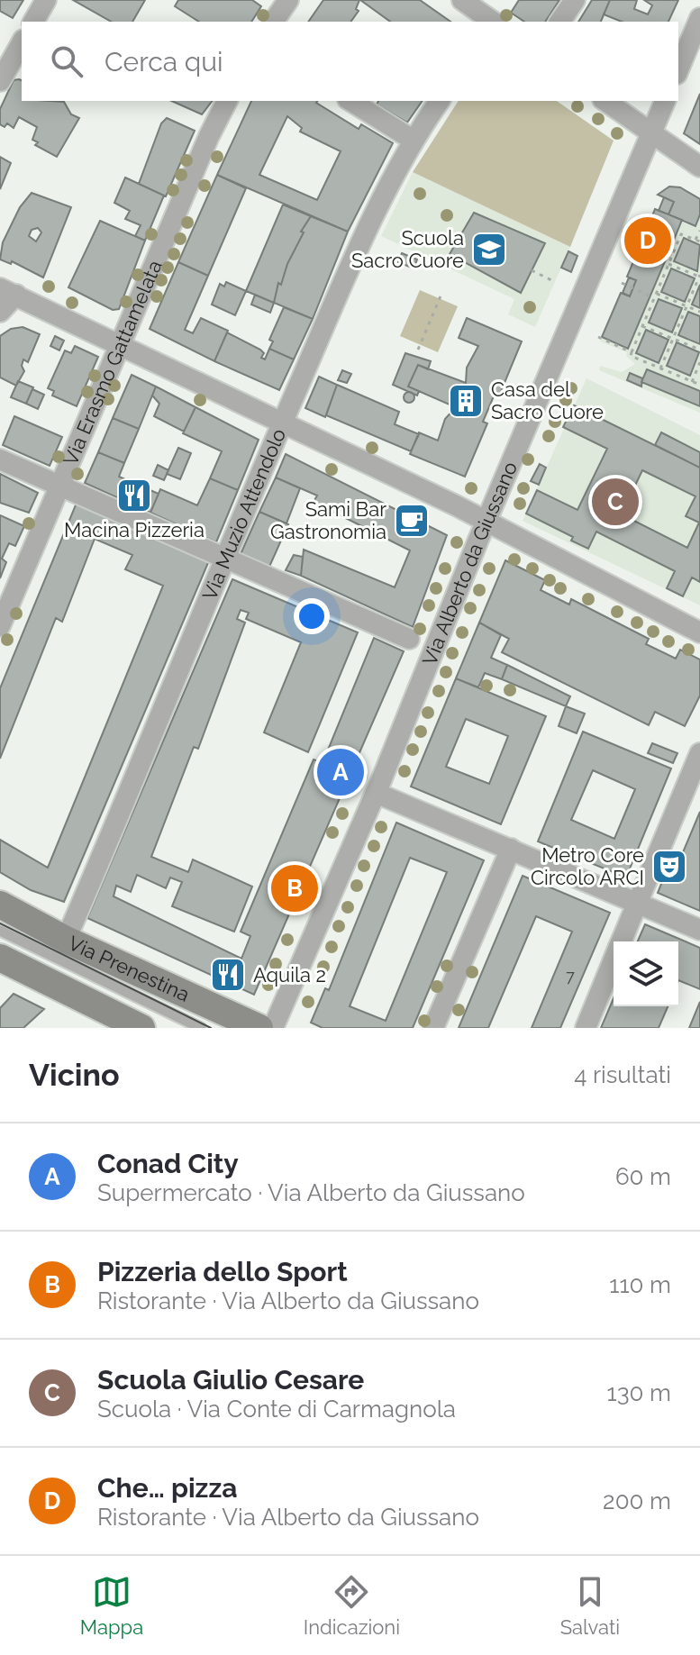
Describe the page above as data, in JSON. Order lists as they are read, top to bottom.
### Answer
{
  "streets": {
    "main road": ["Via Prenestina"],
    "street": ["Via Erasmo Gattamelata", "Via Muzio Attendolo", "Via Alberto da Giussano"]
  },
  "crossings": [
    ["Via Muzio Attendolo", "Via Prenestina"]
  ],
  "places": {
    "school or university": ["Scuola Sacro Cuore"],
    "building": ["Casa del Sacro Cuore"],
    "restaurant": ["Macina Pizzeria", "Aquila 2"],
    "cafe": ["Sami Bar Gastronomia"],
    "theatre": ["Metro Core Circolo ARCI"]
  },
  "house_numbers": ["7"],
  "page": {
    "search": "Cerca qui",
    "pins": [
      "D",
      "C",
      "A",
      "B"
    ],
    "heading": ["Vicino", "4 risultati"],
    "list": [
      {
        "mark": "A",
        "name": "Conad City",
        "note": "Supermercato · Via Alberto da Giussano",
        "value": "60 m"
      },
      {
        "mark": "B",
        "name": "Pizzeria dello Sport",
        "note": "Ristorante · Via Alberto da Giussano",
        "value": "110 m"
      },
      {
        "mark": "C",
        "name": "Scuola Giulio Cesare",
        "note": "Scuola · Via Conte di Carmagnola",
        "value": "130 m"
      },
      {
        "mark": "D",
        "name": "Che… pizza",
        "note": "Ristorante · Via Alberto da Giussano",
        "value": "200 m"
      }
    ],
    "nav": ["Mappa", "Indicazioni", "Salvati"]
  }
}
